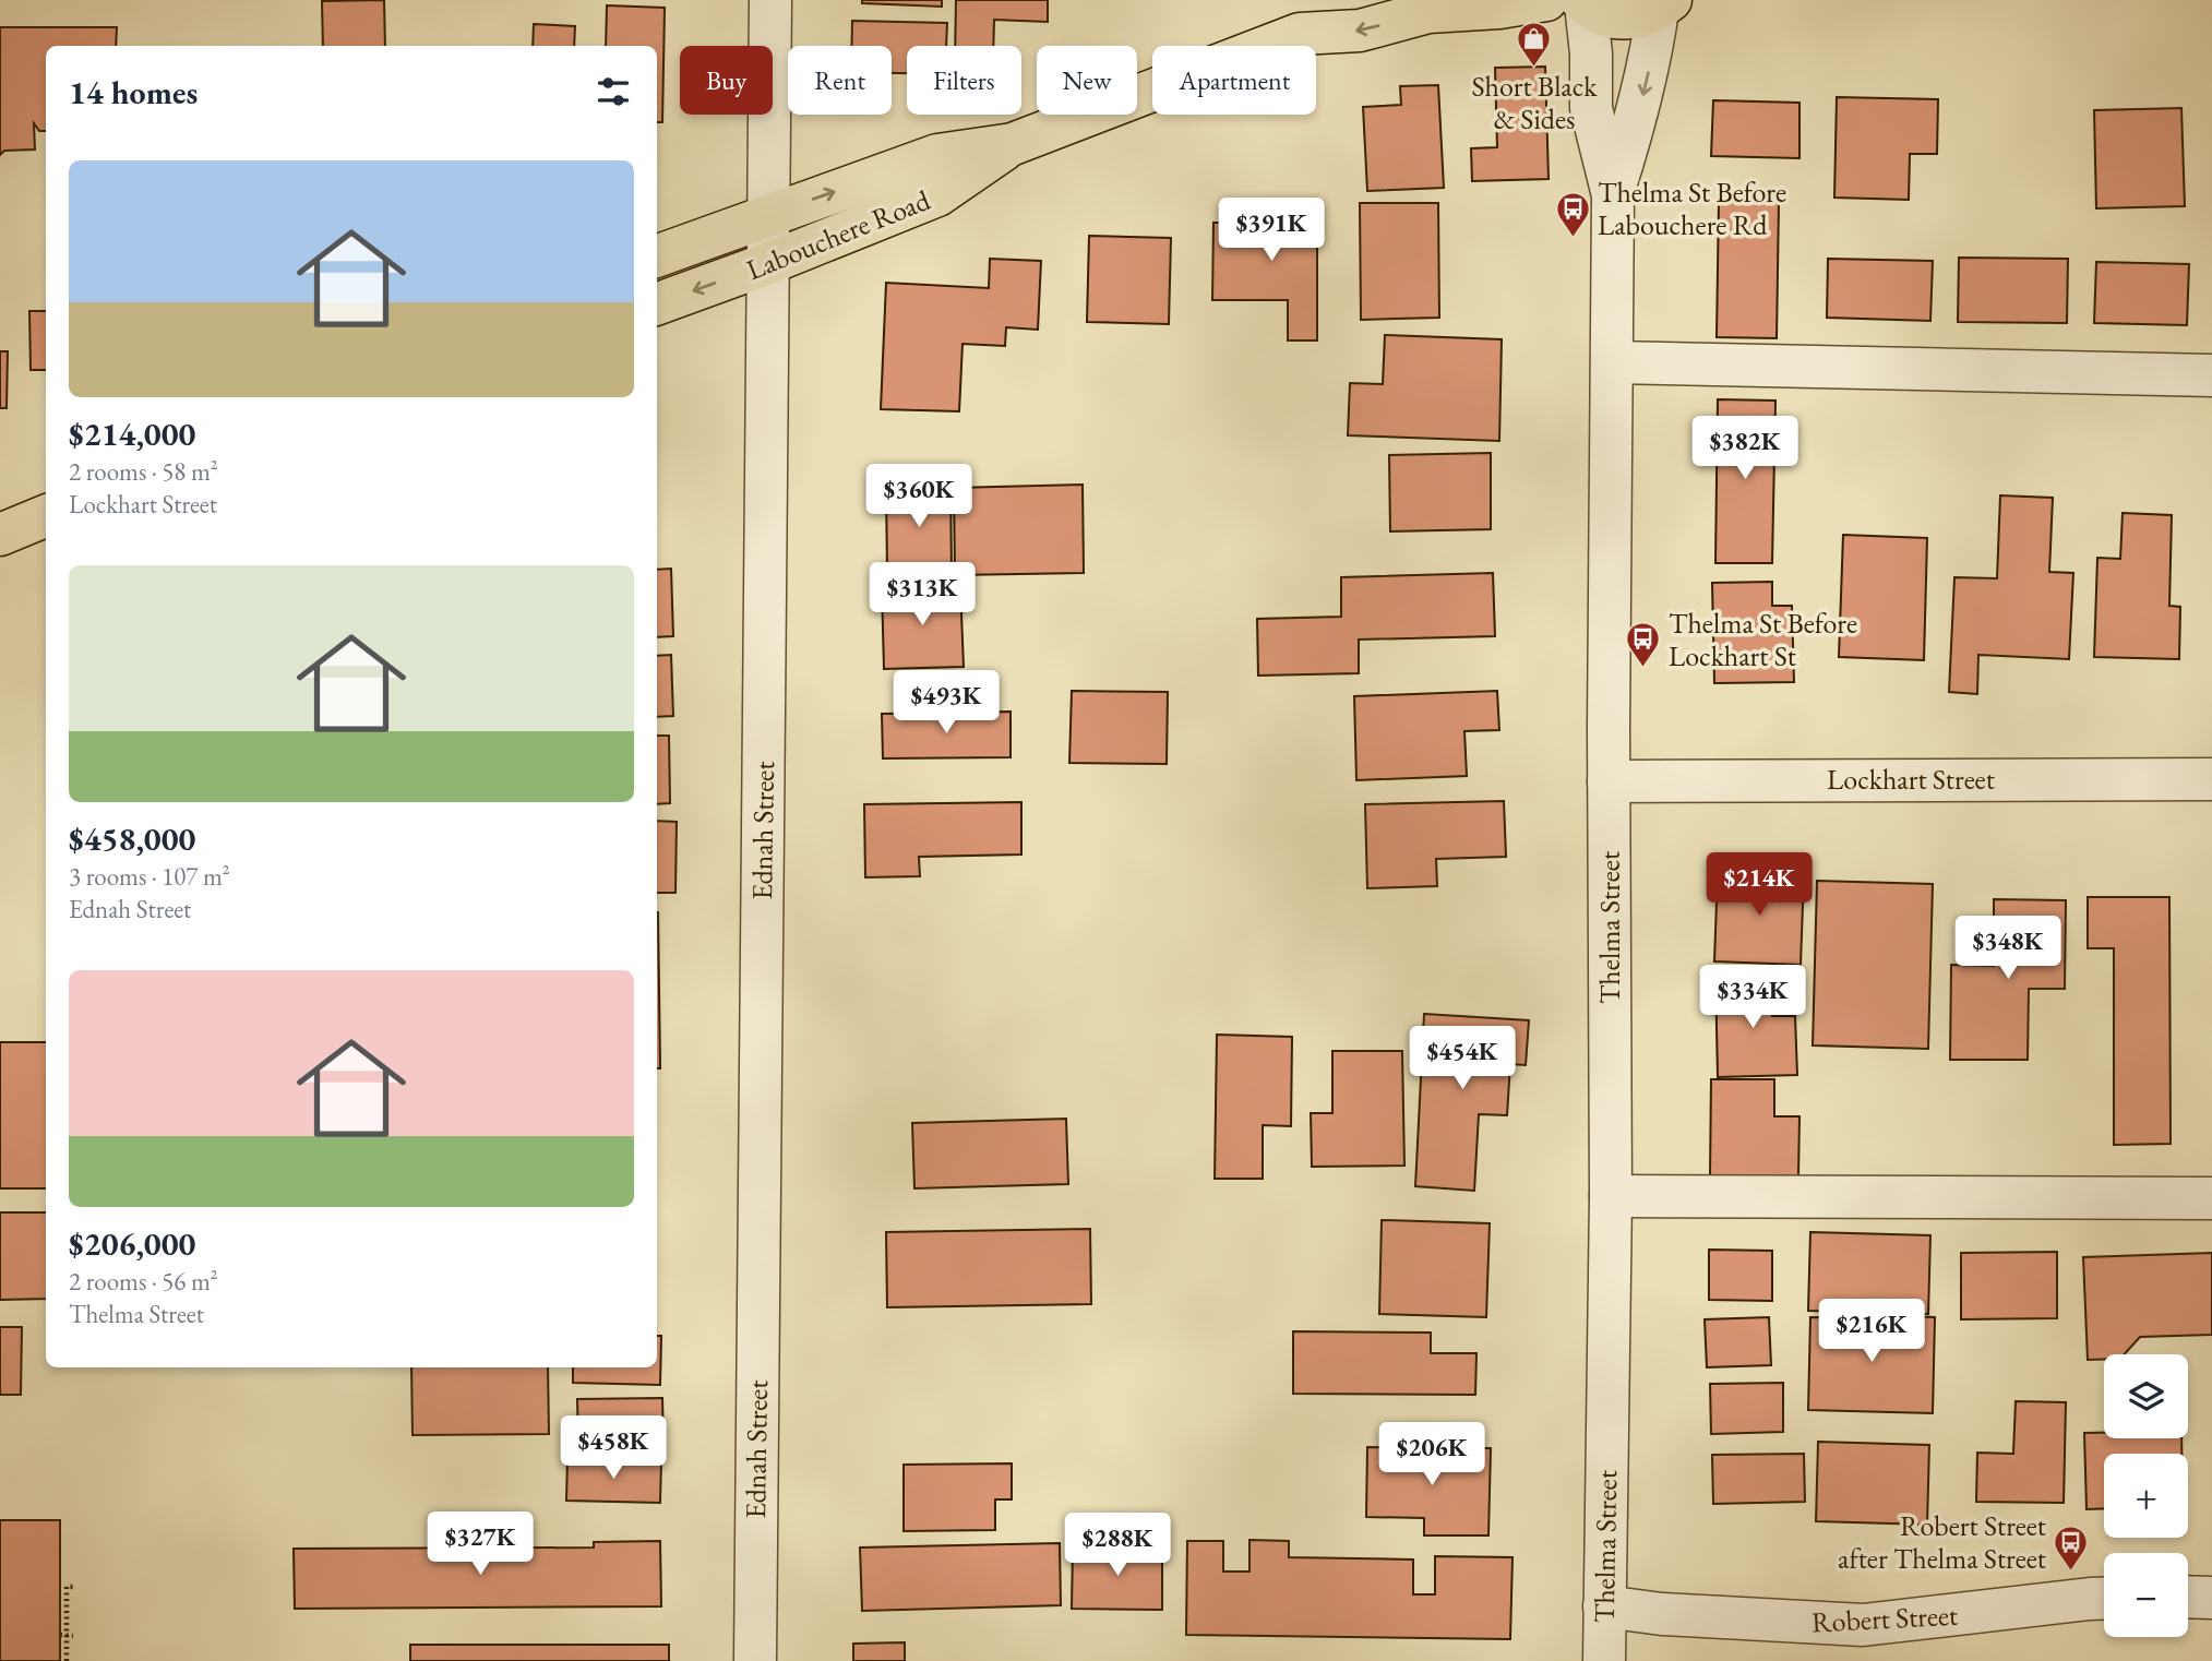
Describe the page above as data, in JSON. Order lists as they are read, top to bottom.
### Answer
{
  "streets": {
    "main road": ["Labouchere Road"],
    "street": [
      "Lockhart Street",
      "Ednah Street",
      "Thelma Street",
      "Robert Street"
    ]
  },
  "crossings": [
    ["Labouchere Road", "Ednah Street"],
    ["Labouchere Road", "Thelma Street"],
    ["Lockhart Street", "Thelma Street"],
    ["Thelma Street", "Robert Street"]
  ],
  "places": {
    "shop": ["Short Black & Sides"],
    "bus stop": ["Thelma St Before Labouchere Rd", "Thelma St Before Lockhart St", "Robert Street after Thelma Street"]
  },
  "page": {
    "chip": [
      "Buy",
      "Rent",
      "Filters",
      "New",
      "Apartment"
    ],
    "heading": "14 homes",
    "list": [
      {
        "name": "$214,000",
        "note": "2 rooms · 58 m² · Lockhart Street"
      },
      {
        "name": "$458,000",
        "note": "3 rooms · 107 m² · Ednah Street"
      },
      {
        "name": "$206,000",
        "note": "2 rooms · 56 m² · Thelma Street"
      }
    ],
    "price": [
      "$391K",
      "$382K",
      "$360K",
      "$313K",
      "$493K",
      "$214K",
      "$348K",
      "$334K",
      "$454K",
      "$216K",
      "$458K",
      "$206K",
      "$327K",
      "$288K"
    ],
    "map_buttons": ["+", "−"]
  }
}
